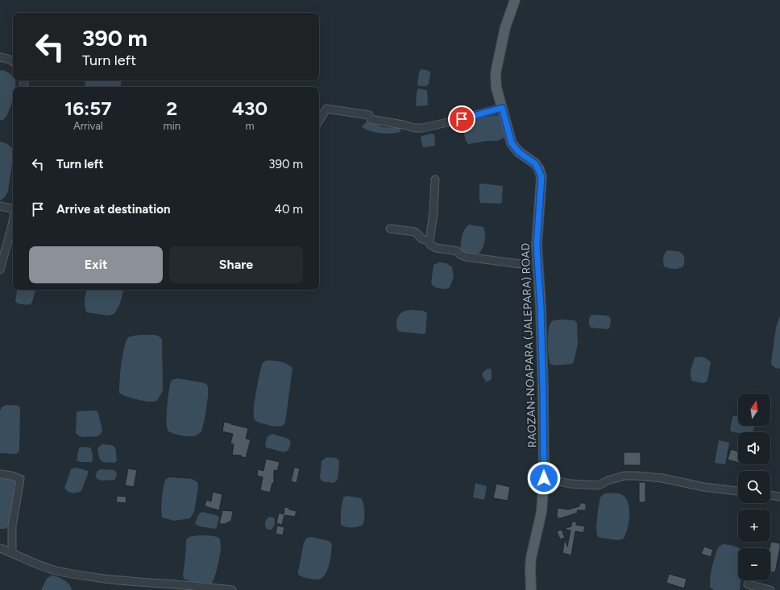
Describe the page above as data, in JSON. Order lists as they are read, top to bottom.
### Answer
{
  "streets": {
    "main road": ["RAOZAN-NOAPARA (JALEPARA) ROAD"]
  },
  "north": "top",
  "page": {
    "turn": ["390 m", "Turn left"],
    "eta": [
      "16:57",
      "Arrival",
      "2",
      "min",
      "430",
      "m"
    ],
    "list": [
      {
        "name": "Turn left",
        "value": "390 m"
      },
      {
        "name": "Arrive at destination",
        "value": "40 m"
      }
    ],
    "buttons": ["Exit", "Share"],
    "map_buttons": ["+", "−"]
  }
}
